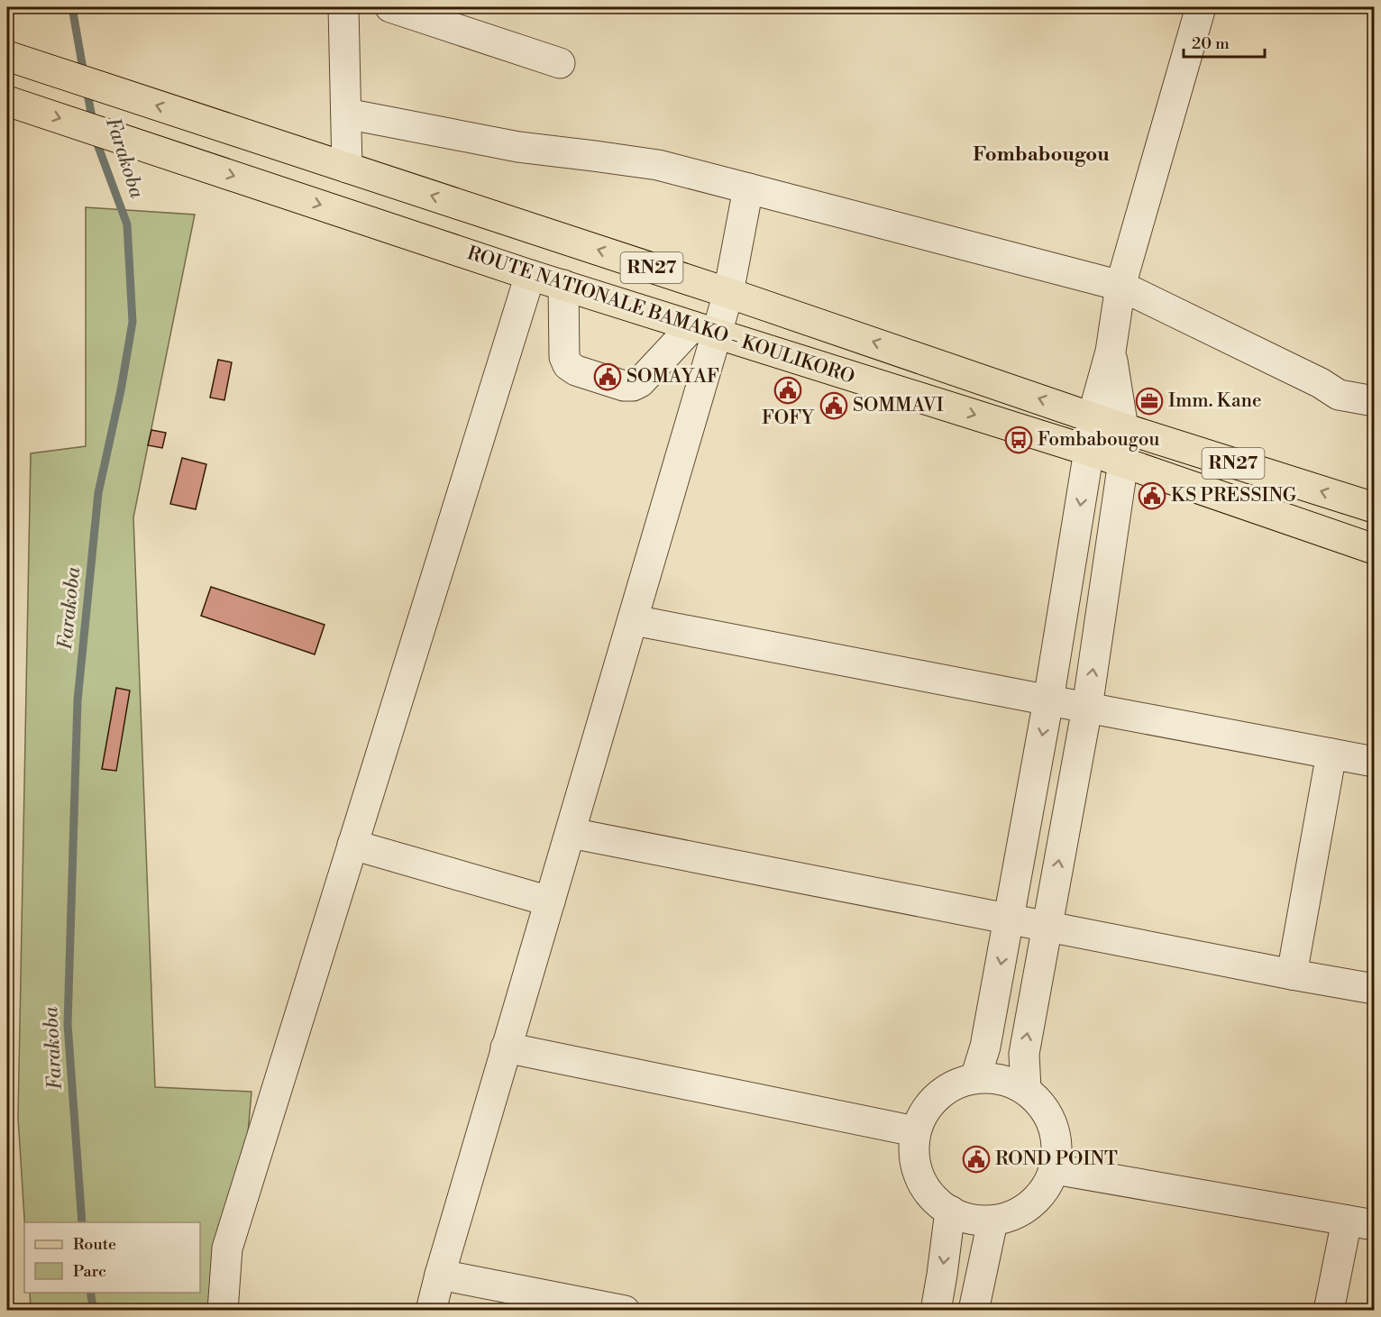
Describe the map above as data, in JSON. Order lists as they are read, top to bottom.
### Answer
{
  "streets": {
    "main road": ["RN27", "ROUTE NATIONALE BAMAKO - KOULIKORO"]
  },
  "districts": ["Fombabougou"],
  "water": ["Farakoba"],
  "places": {
    "public building": [
      "SOMAYAF",
      "FOFY",
      "SOMMAVI",
      "KS PRESSING",
      "ROND POINT"
    ],
    "office": ["Imm. Kane"],
    "bus stop": ["Fombabougou"]
  },
  "legend": ["Route", "Parc"],
  "scale_bar": "20 m"
}
